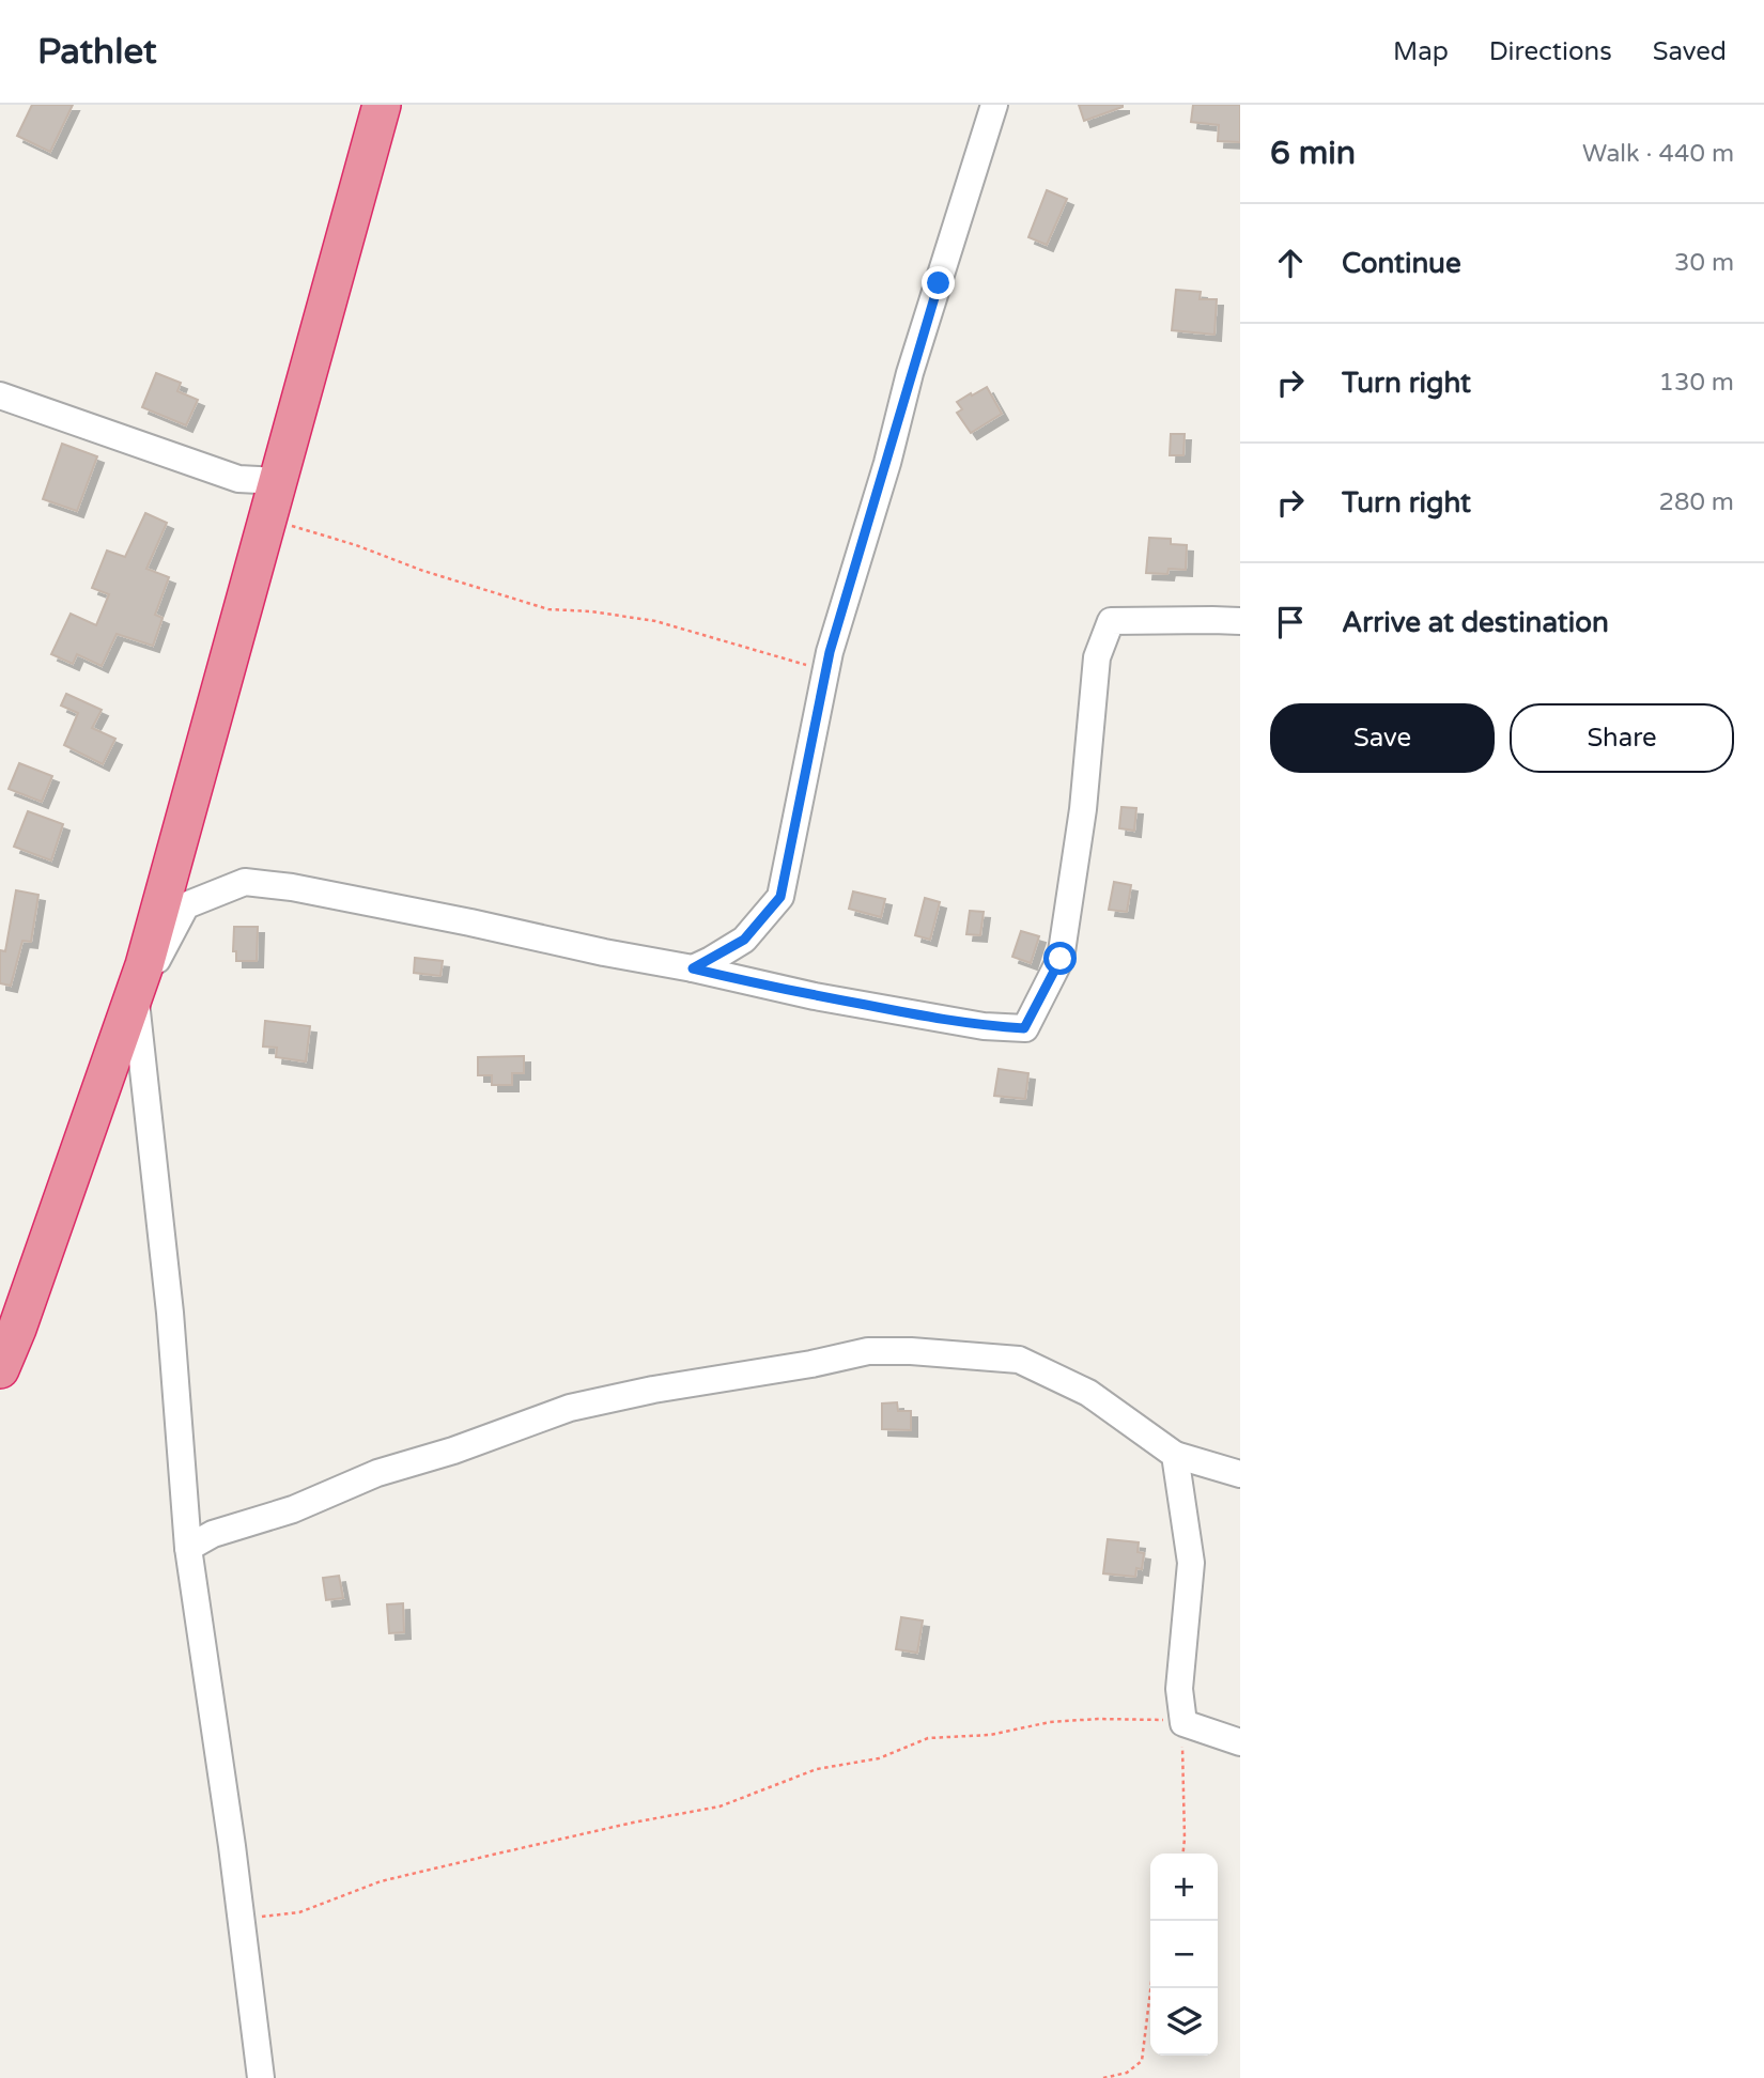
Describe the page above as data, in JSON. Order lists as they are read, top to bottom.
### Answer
{
  "page": {
    "header": "Pathlet",
    "nav": ["Map", "Directions", "Saved"],
    "heading": ["6 min", "Walk · 440 m"],
    "list": [
      ["Continue", "30 m"],
      ["Turn right", "130 m"],
      ["Turn right", "280 m"],
      "Arrive at destination"
    ],
    "buttons": ["Save", "Share"],
    "map_buttons": ["+", "−"]
  }
}
